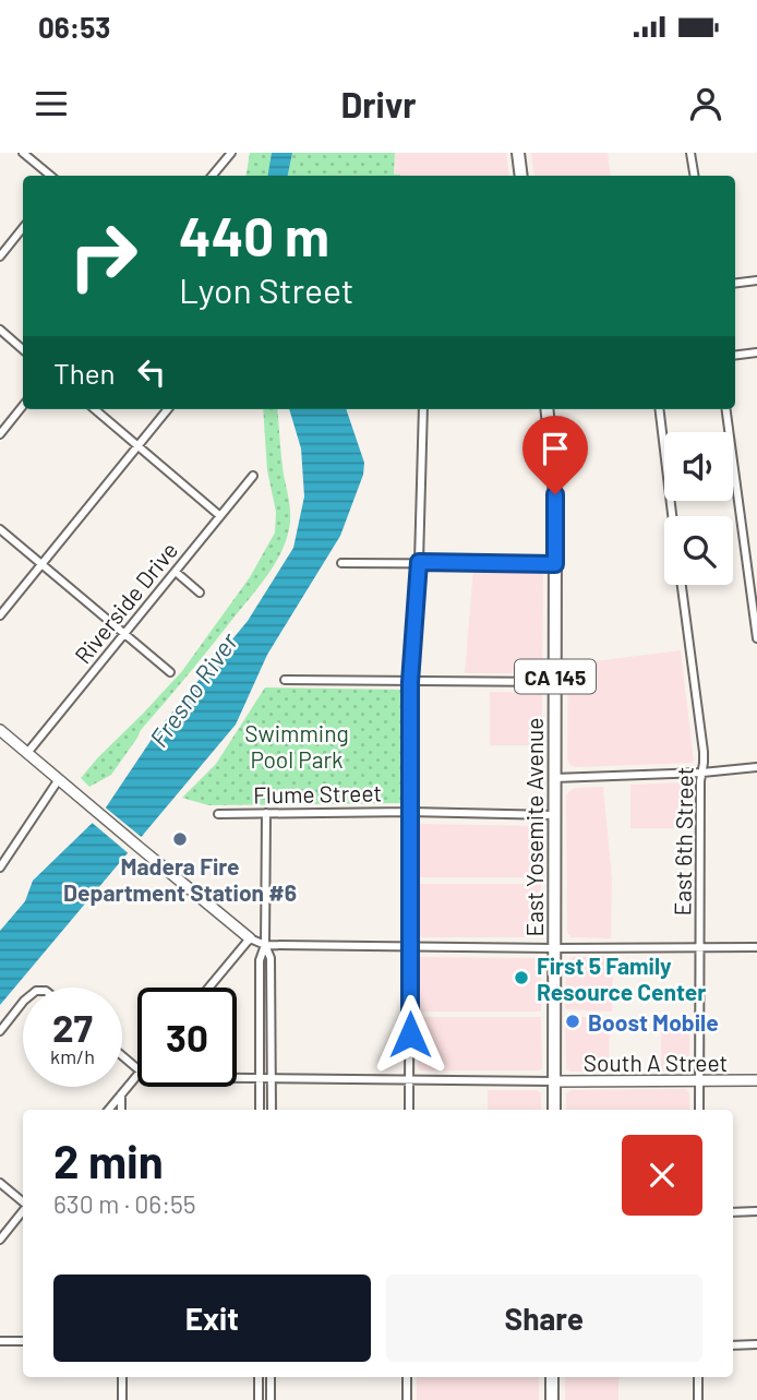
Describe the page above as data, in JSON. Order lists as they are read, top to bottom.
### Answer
{
  "streets": {
    "main road": ["CA 145", "East Yosemite Avenue"],
    "street": [
      "Riverside Drive",
      "Flume Street",
      "East 6th Street",
      "South A Street"
    ]
  },
  "crossings": [
    ["Flume Street", "East Yosemite Avenue"],
    ["East Yosemite Avenue", "South A Street"],
    ["East 6th Street", "South A Street"]
  ],
  "water": ["Fresno River"],
  "parks": ["Swimming Pool Park"],
  "places": ["Madera Fire Department Station #6", "First 5 Family Resource Center", "Boost Mobile"],
  "page": {
    "status": "06:53",
    "header": "Drivr",
    "turn": ["440 m", "Lyon Street"],
    "then": "Then",
    "speed": "27 km/h",
    "limit": "30",
    "heading": ["2 min", "630 m · 06:55"],
    "buttons": ["Exit", "Share"]
  }
}
